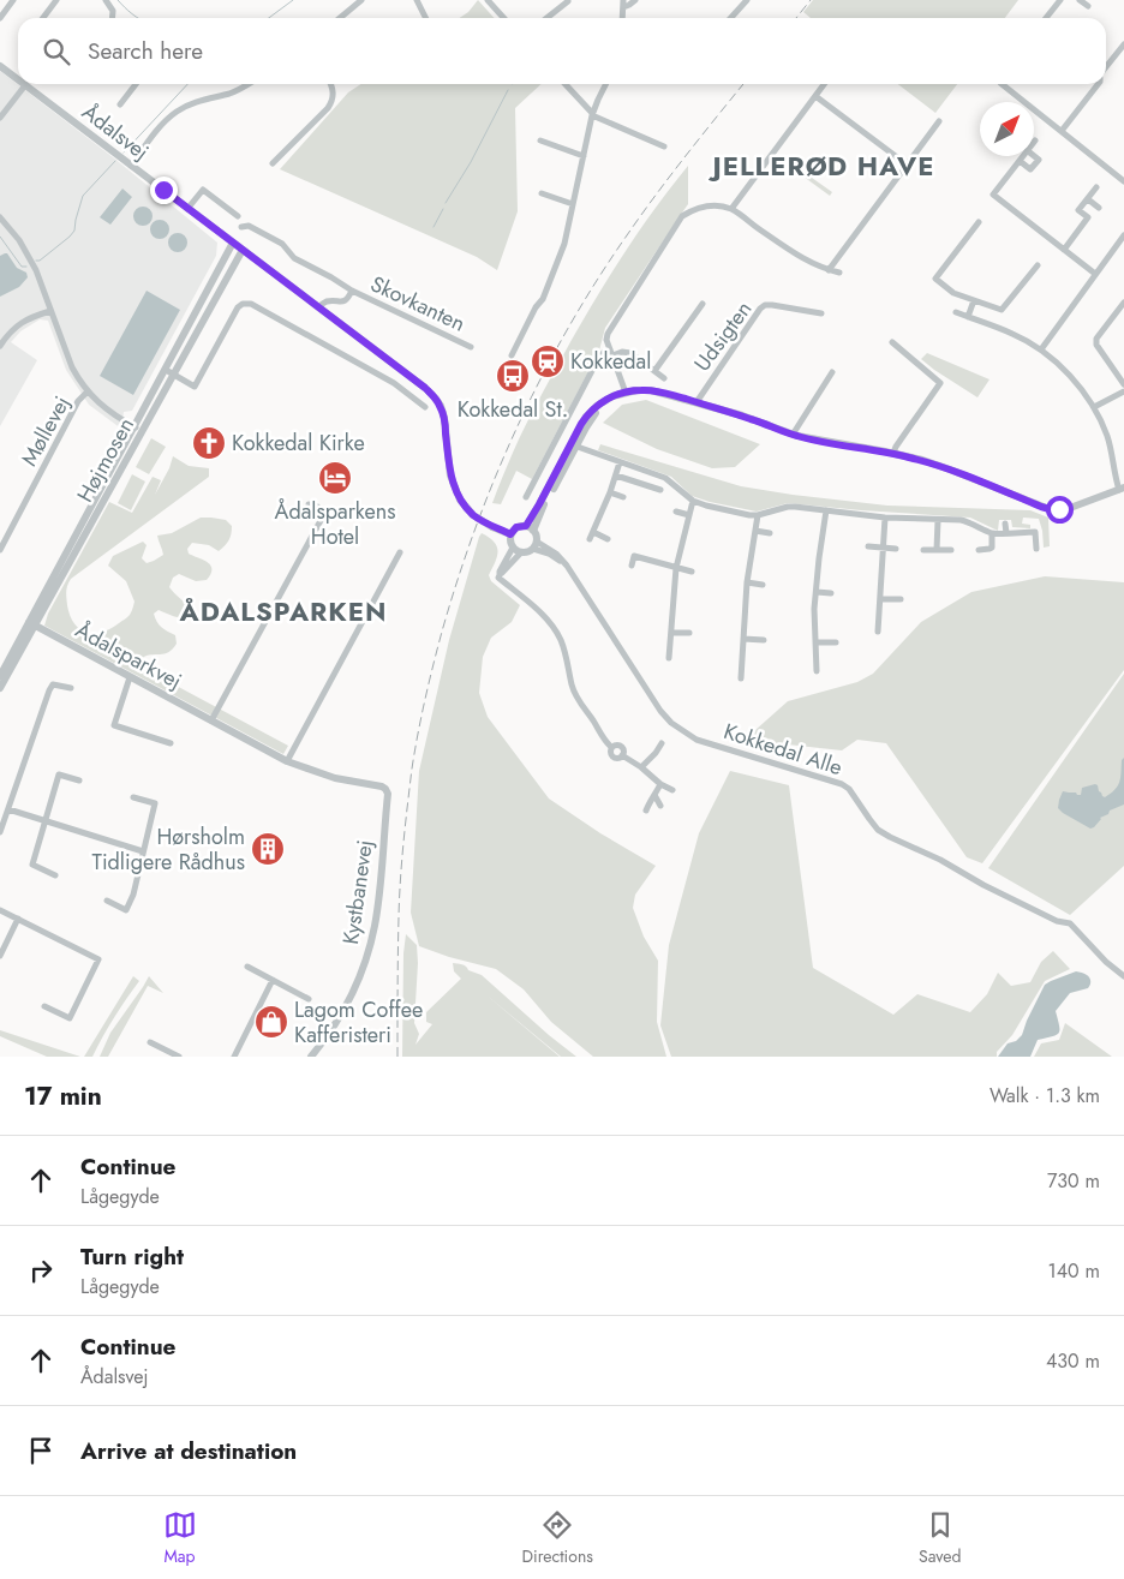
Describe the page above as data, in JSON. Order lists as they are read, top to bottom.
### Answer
{
  "streets": {
    "street": [
      "Ådalsvej",
      "Skovkanten",
      "Udsigten",
      "Møllevej",
      "Højmosen",
      "Ådalsparkvej",
      "Kokkedal Alle",
      "Kystbanevej"
    ]
  },
  "crossings": [
    ["Ådalsvej", "Skovkanten"],
    ["Ådalsvej", "Højmosen"],
    ["Ådalsvej", "Kokkedal Alle"],
    ["Højmosen", "Ådalsparkvej"],
    ["Ådalsparkvej", "Kystbanevej"]
  ],
  "districts": ["JELLERØD HAVE", "ÅDALSPARKEN"],
  "places": {
    "station": ["Kokkedal"],
    "bus stop": ["Kokkedal St."],
    "church": ["Kokkedal Kirke"],
    "hotel": ["Ådalsparkens Hotel"],
    "building": ["Hørsholm Tidligere Rådhus"],
    "shop": ["Lagom Coffee Kafferisteri"]
  },
  "north": "top right",
  "page": {
    "search": "Search here",
    "heading": ["17 min", "Walk · 1.3 km"],
    "list": [
      ["Continue", "Lågegyde", "730 m"],
      ["Turn right", "Lågegyde", "140 m"],
      ["Continue", "Ådalsvej", "430 m"],
      "Arrive at destination"
    ],
    "nav": ["Map", "Directions", "Saved"]
  }
}
